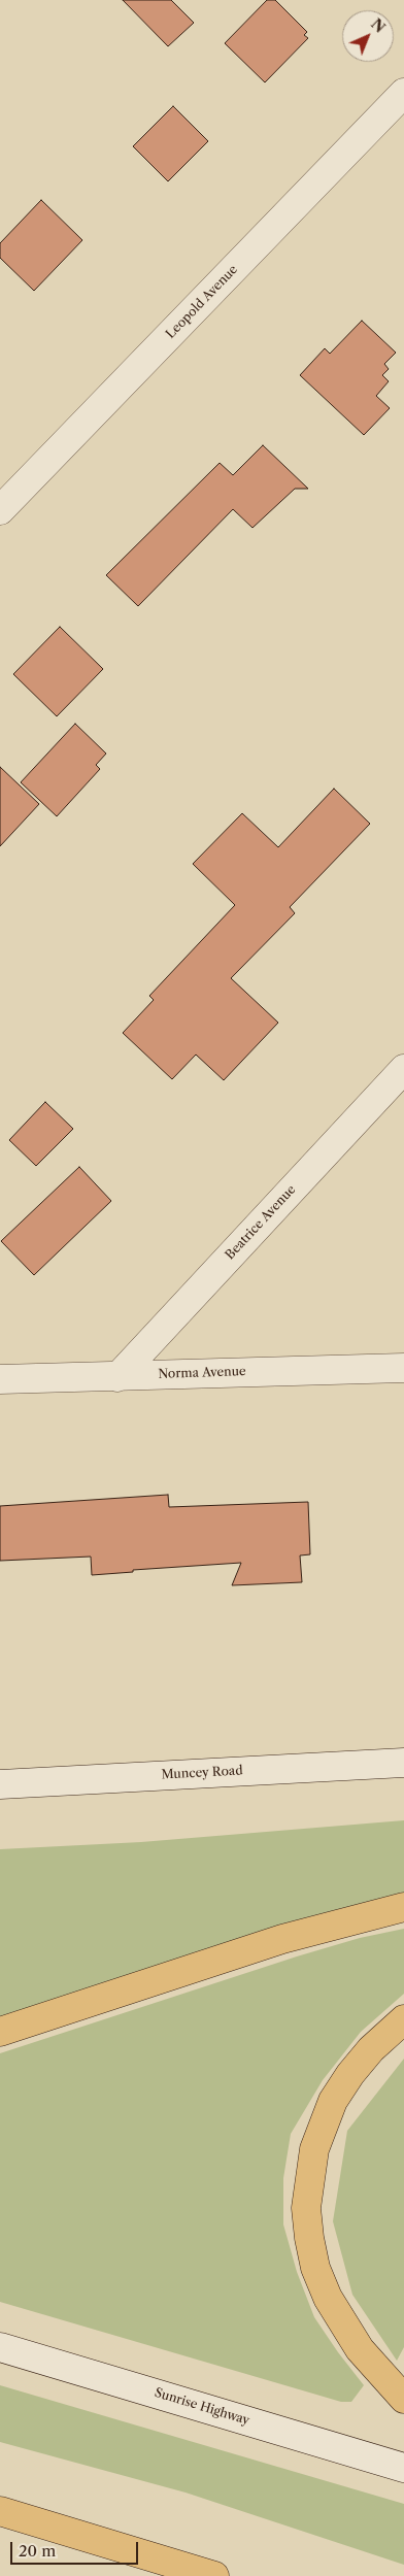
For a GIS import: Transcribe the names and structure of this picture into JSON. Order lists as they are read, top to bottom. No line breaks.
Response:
{"streets":{"street":["Leopold Avenue","Beatrice Avenue","Norma Avenue","Muncey Road","Sunrise Highway"]},"crossings":[["Beatrice Avenue","Norma Avenue"]],"scale_bar":"20 m","north":"top right"}
